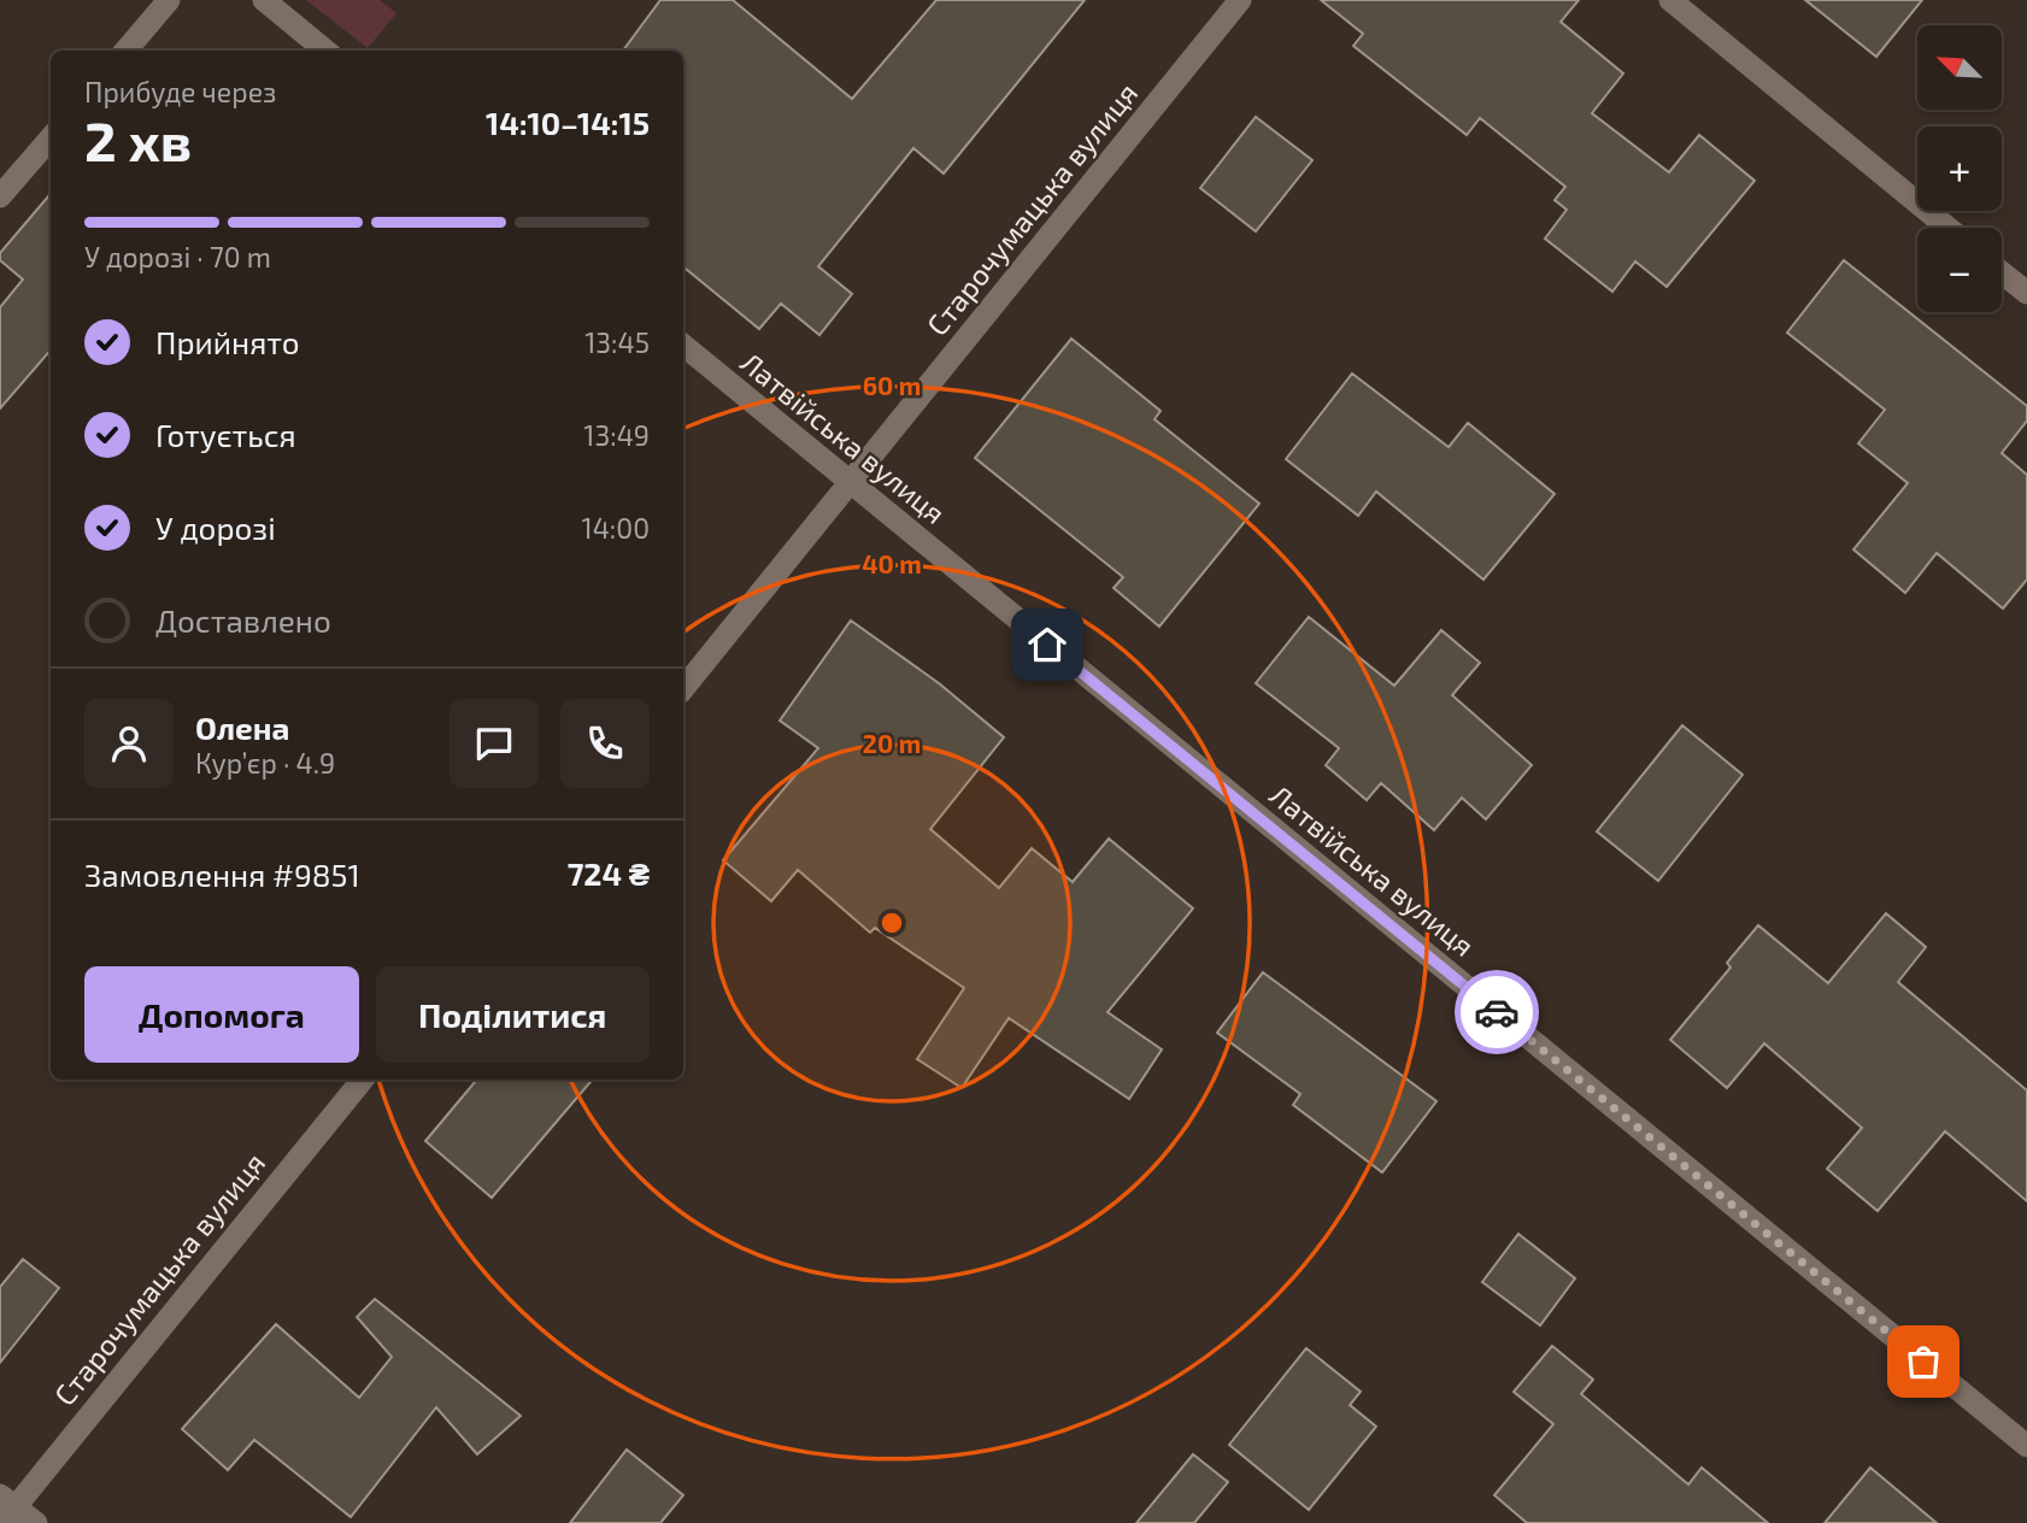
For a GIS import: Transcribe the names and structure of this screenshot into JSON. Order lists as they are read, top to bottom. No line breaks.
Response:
{"streets":{"street":["Старочумацька вулиця","Латвійська вулиця"]},"crossings":[["Старочумацька вулиця","Латвійська вулиця"]],"north":"top left","page":{"map_buttons":["+","−"],"heading":["2 хв","Прибуде через","14:10–14:15"],"panel":["Олена","Кур’єр · 4.9","Замовлення #9851","724 ₴"],"bar":"У дорозі · 70 m","list":[["Прийнято","13:45"],["Готується","13:49"],["У дорозі","14:00"],"Доставлено"],"buttons":["Допомога","Поділитися"]},"rings":["60 m","40 m","20 m"]}
